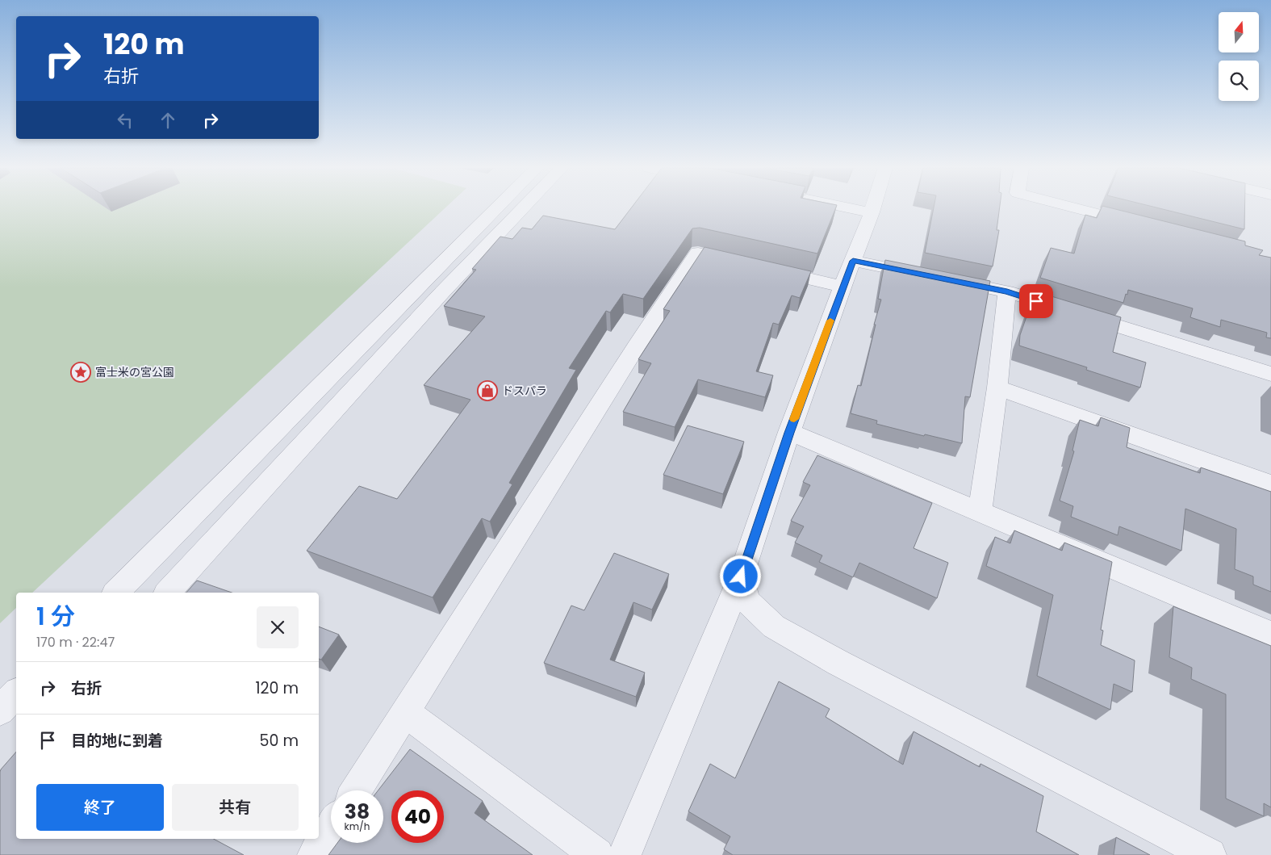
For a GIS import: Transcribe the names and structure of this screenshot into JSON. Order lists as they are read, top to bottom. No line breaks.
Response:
{"places":{"place":["富士米の宮公園"],"shop":["ドスパラ"]},"north":"top","page":{"turn":["120 m","右折"],"heading":["1 分","170 m · 22:47"],"list":[{"name":"右折","value":"120 m"},{"name":"目的地に到着","value":"50 m"}],"buttons":["終了","共有"],"speed":"38 km/h","limit":"40"}}
